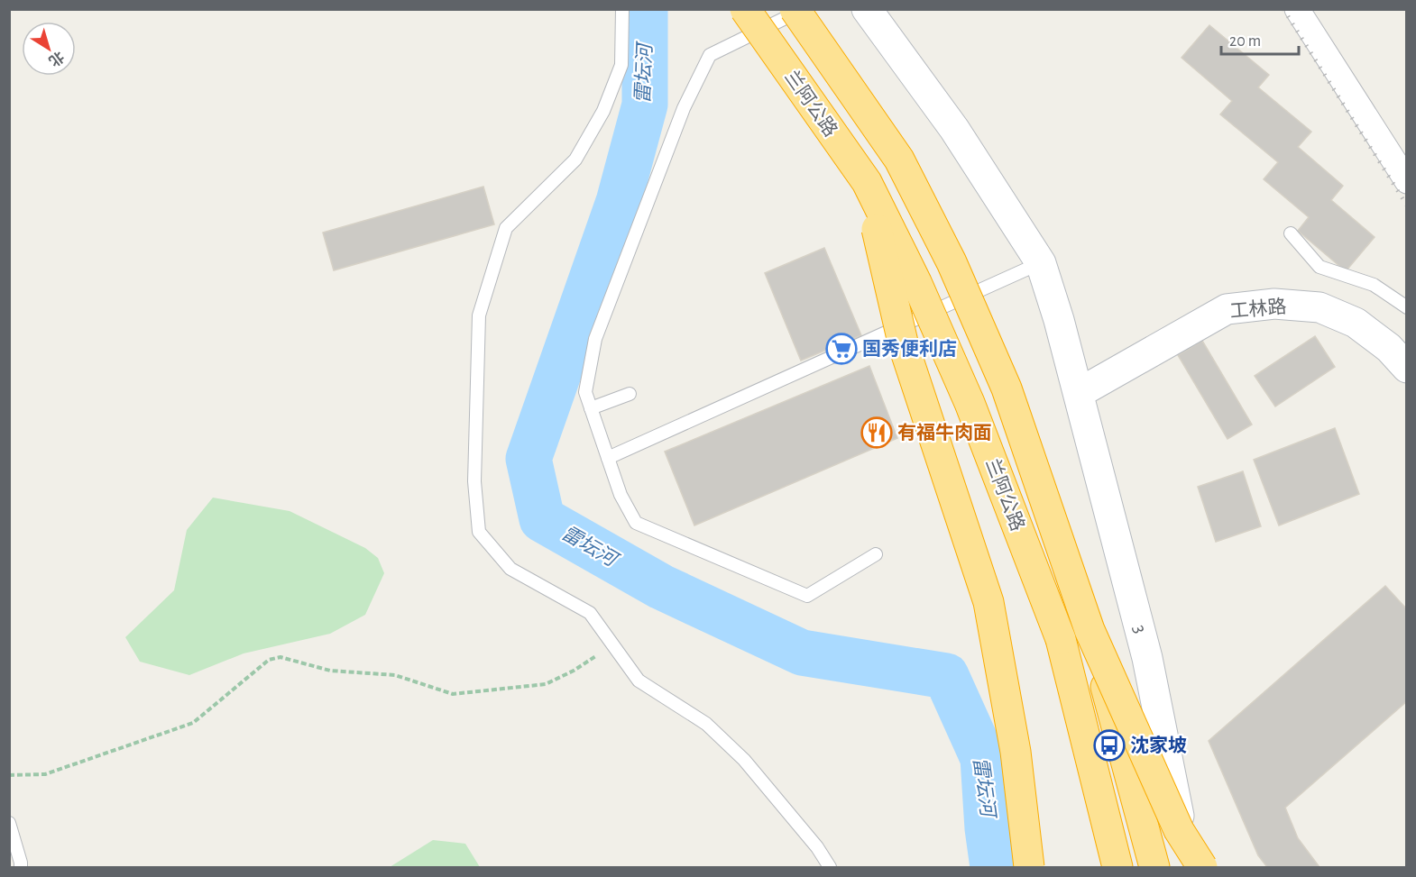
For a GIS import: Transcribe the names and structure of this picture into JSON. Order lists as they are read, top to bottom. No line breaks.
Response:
{"streets":{"highway":["兰阿公路"],"main road":["工林路","3"]},"crossings":[["工林路","3"]],"water":["雷坛河"],"places":{"supermarket":["国秀便利店"],"restaurant":["有福牛肉面"],"bus stop":["沈家坡"]},"scale_bar":"20 m","north":"bottom right"}
